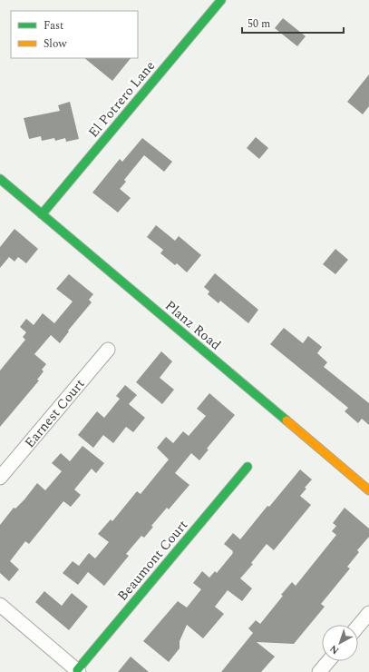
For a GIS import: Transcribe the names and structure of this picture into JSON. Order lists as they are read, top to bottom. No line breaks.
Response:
{"streets":{"street":["El Potrero Lane","Planz Road","Earnest Court","Beaumont Court"]},"crossings":[["El Potrero Lane","Planz Road"]],"legend":["Fast","Slow"],"scale_bar":"50 m","north":"bottom left"}
